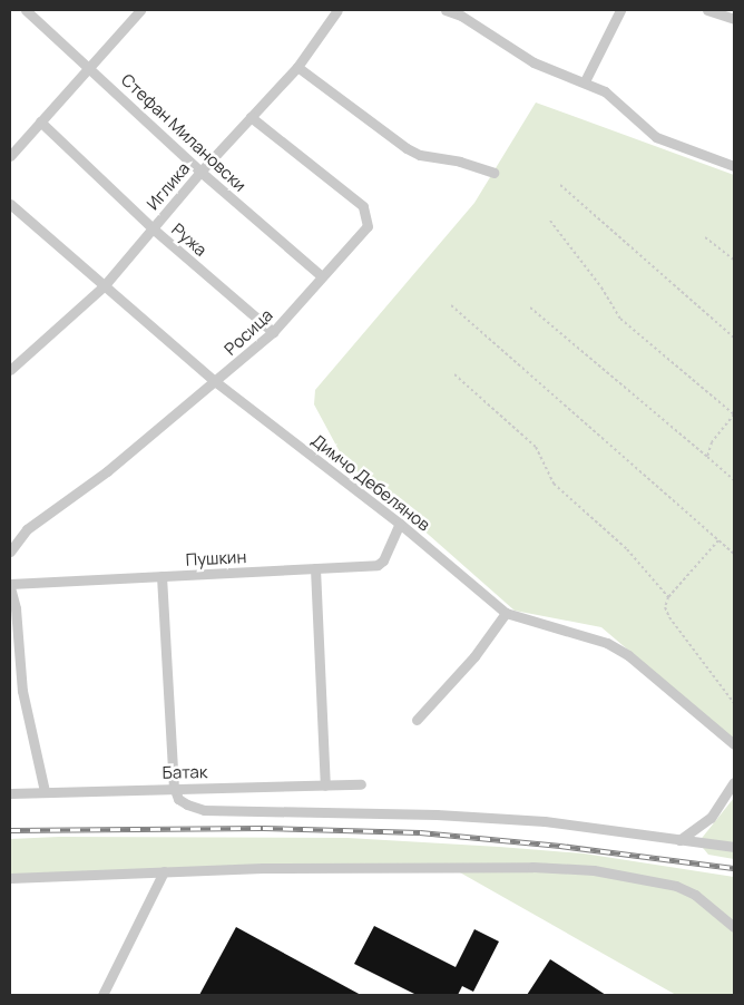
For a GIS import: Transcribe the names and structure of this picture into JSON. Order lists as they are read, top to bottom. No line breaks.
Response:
{"streets":{"street":["Стефан Милановски","Иглика","Ружа","Росица","Димчо Дебелянов","Пушкин","Батак"]},"crossings":[["Стефан Милановски","Иглика"],["Стефан Милановски","Росица"],["Иглика","Ружа"],["Иглика","Росица"],["Иглика","Димчо Дебелянов"],["Ружа","Росица"],["Росица","Димчо Дебелянов"],["Димчо Дебелянов","Пушкин"]]}
